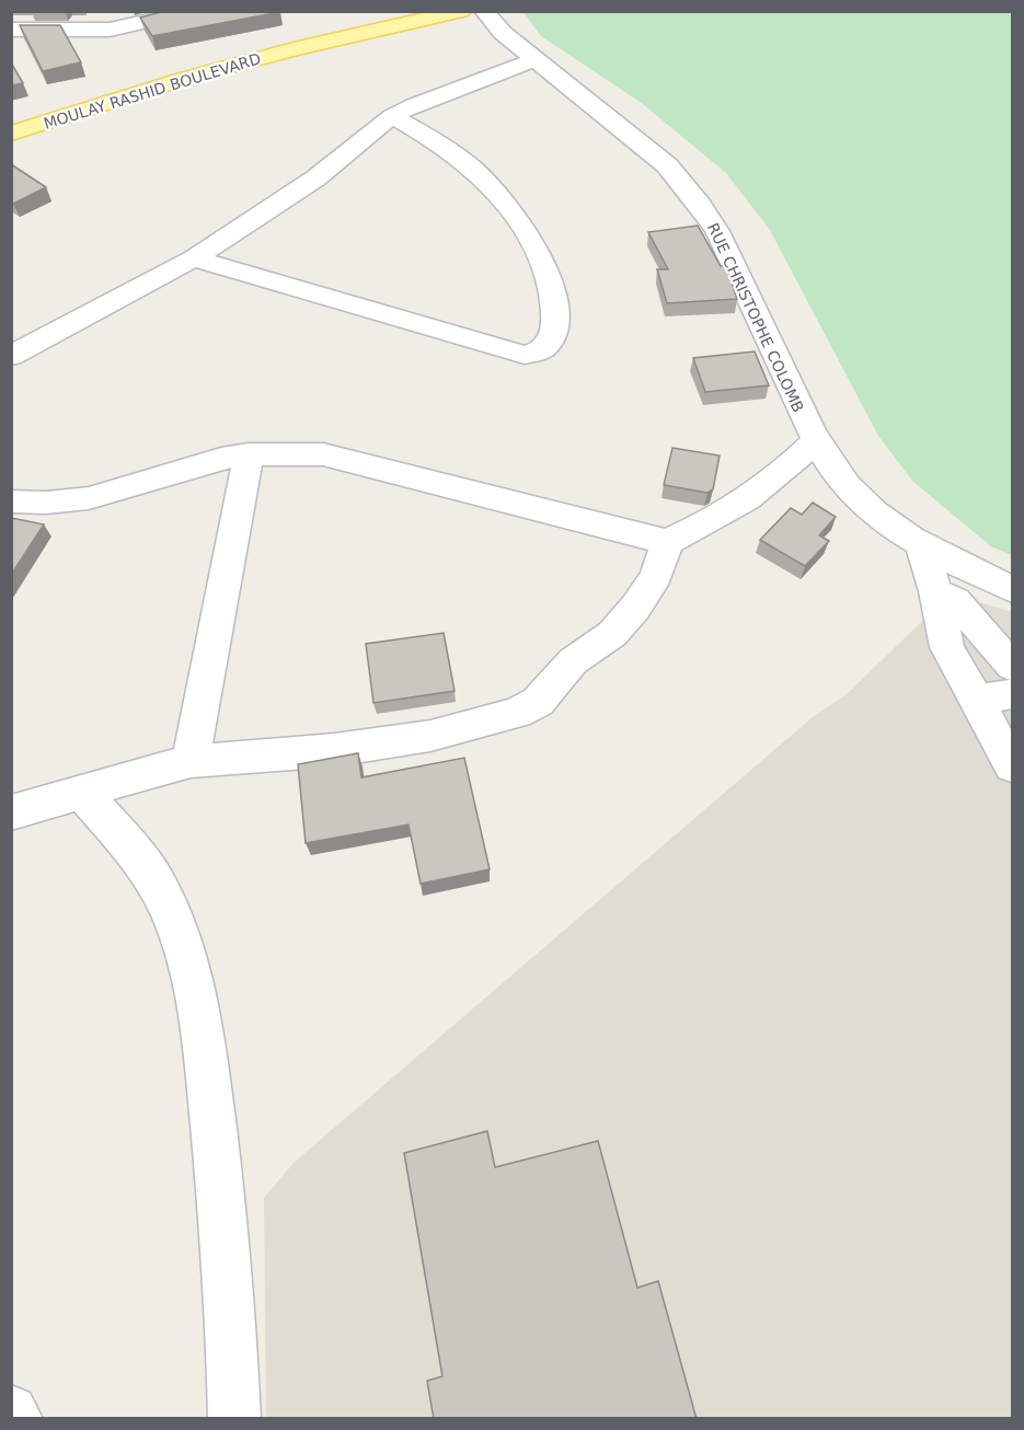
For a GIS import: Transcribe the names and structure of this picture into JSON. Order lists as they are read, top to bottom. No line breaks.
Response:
{"streets":{"main road":["MOULAY RASHID BOULEVARD"],"street":["RUE CHRISTOPHE COLOMB"]}}
